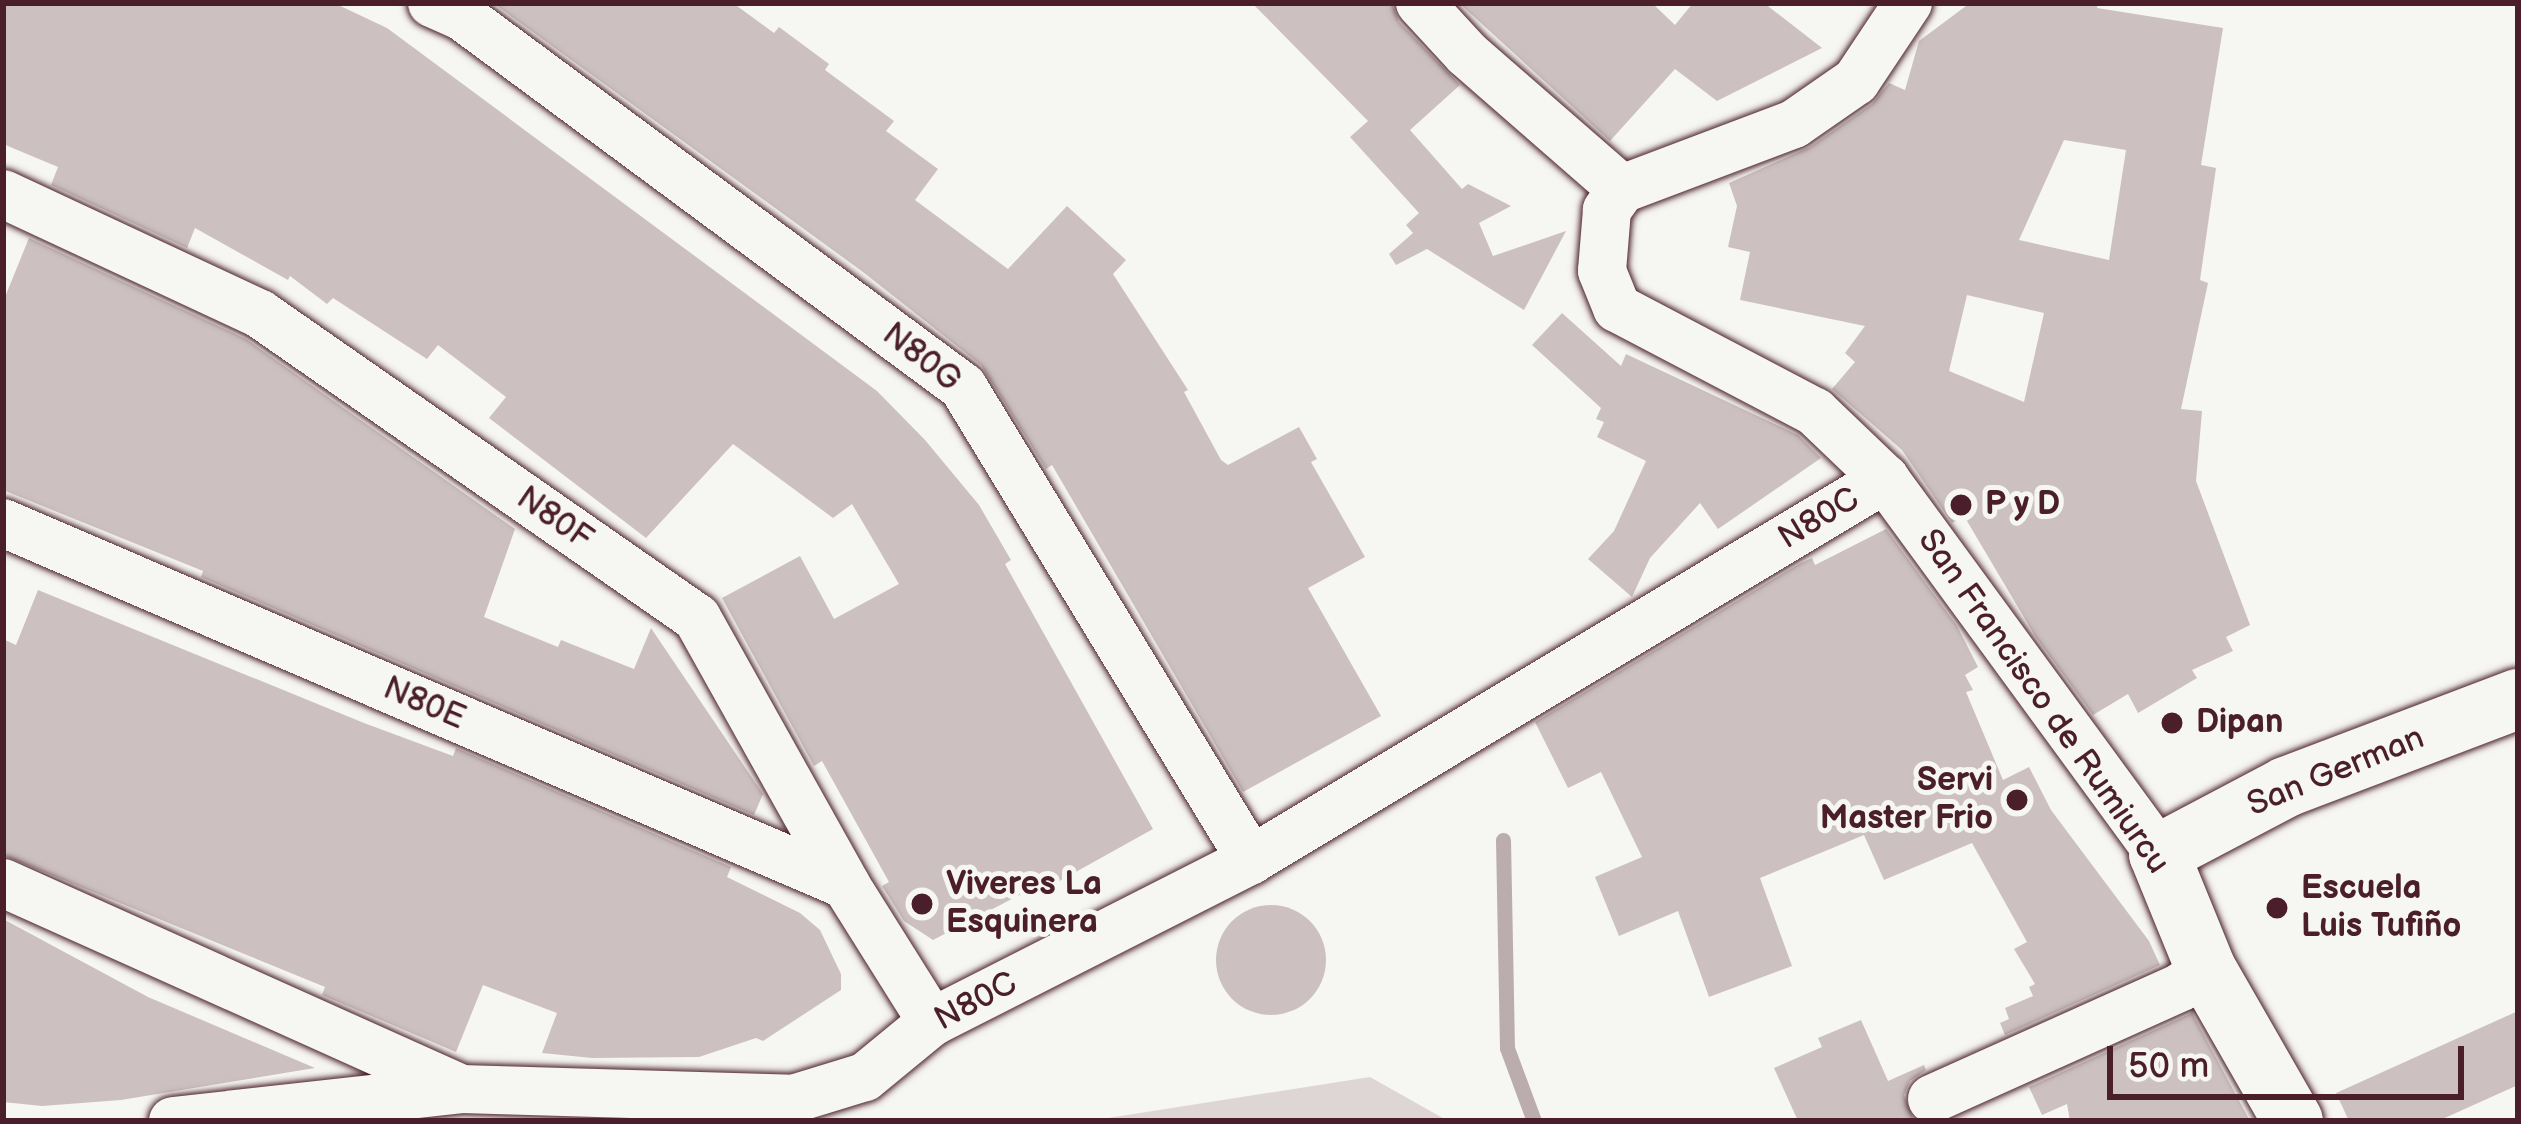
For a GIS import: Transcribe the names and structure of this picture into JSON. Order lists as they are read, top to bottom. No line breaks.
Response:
{"streets":{"main road":["San Francisco de Rumiurcu","San German"],"street":["N80G","N80F","N80C","N80E"]},"crossings":[["N80G","N80C"],["N80F","N80C"],["N80F","N80E"],["N80C","San Francisco de Rumiurcu"],["San Francisco de Rumiurcu","San German"]],"places":["P y D","Dipan","Servi Master Frio","Viveres La Esquinera","Escuela Luis Tufiño"],"scale_bar":"50 m"}
